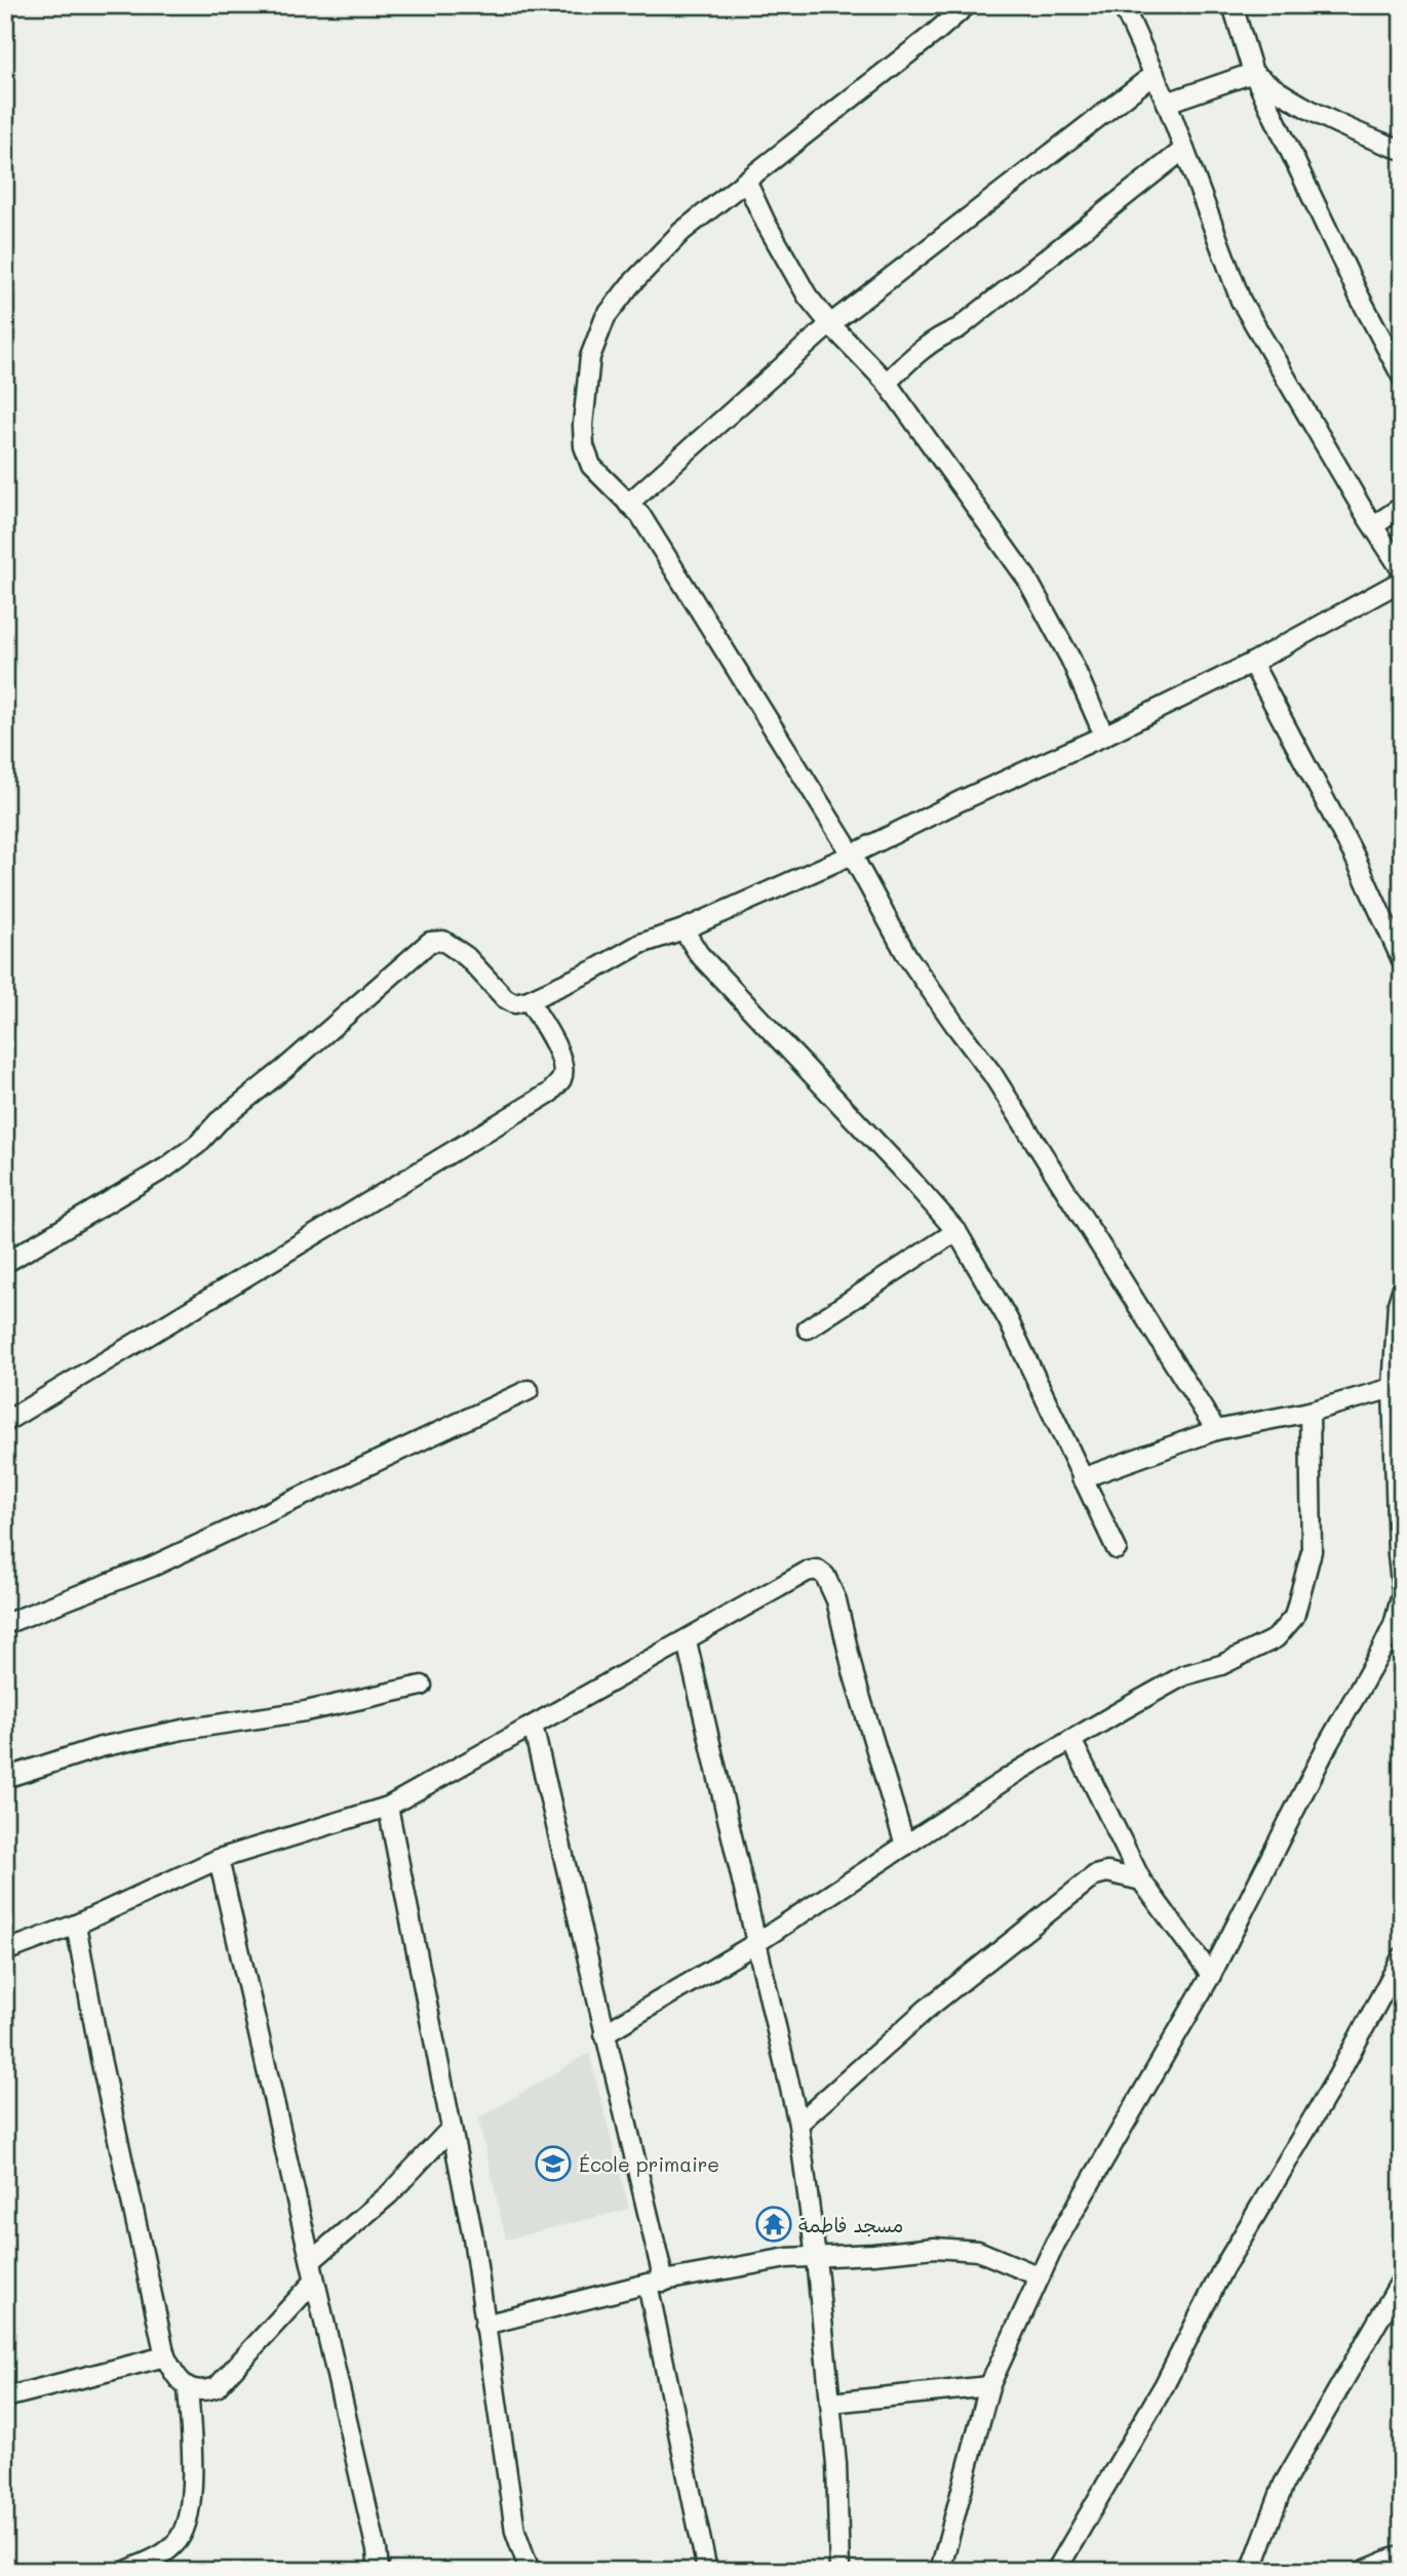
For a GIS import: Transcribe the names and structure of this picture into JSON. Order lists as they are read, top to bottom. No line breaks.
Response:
{"places":{"school or university":["École primaire"],"temple":["مسجد فاطمة"]}}
